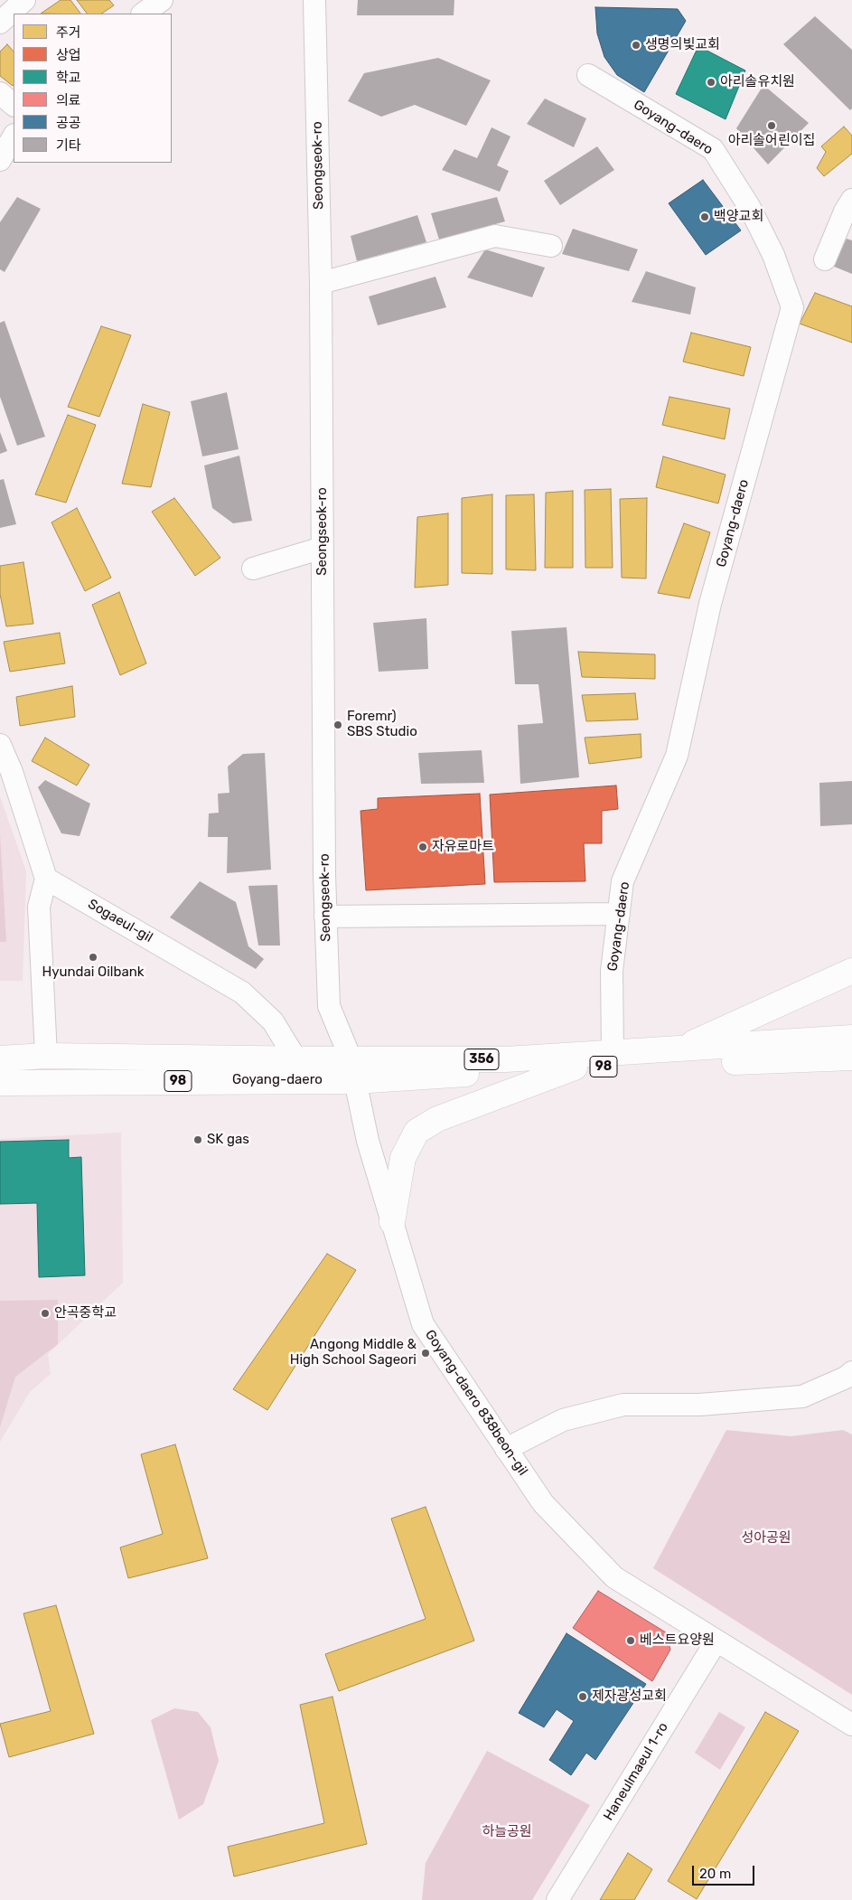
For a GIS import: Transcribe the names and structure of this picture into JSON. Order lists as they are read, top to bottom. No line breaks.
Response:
{"streets":{"main road":["Goyang-daero","356","98"],"street":["Seongseok-ro","Sogaeul-gil","Goyang-daero 838beon-gil","Haneulmaeul 1-ro"]},"crossings":[["Goyang-daero","Seongseok-ro"],["Goyang-daero","Sogaeul-gil"],["Goyang-daero","Goyang-daero 838beon-gil"],["Seongseok-ro","Goyang-daero 838beon-gil"],["Goyang-daero 838beon-gil","Haneulmaeul 1-ro"]],"parks":["성아공원","하늘공원"],"places":["생명의빛교회","아리솔유치원","아리솔어린이집","백양교회","Foremr) SBS Studio","자유로마트","Hyundai Oilbank","SK gas","안곡중학교","Angong Middle & High School Sageori","베스트요양원","제자광성교회"],"legend":["주거","상업","학교","의료","공공","기타"],"scale_bar":"20 m"}
